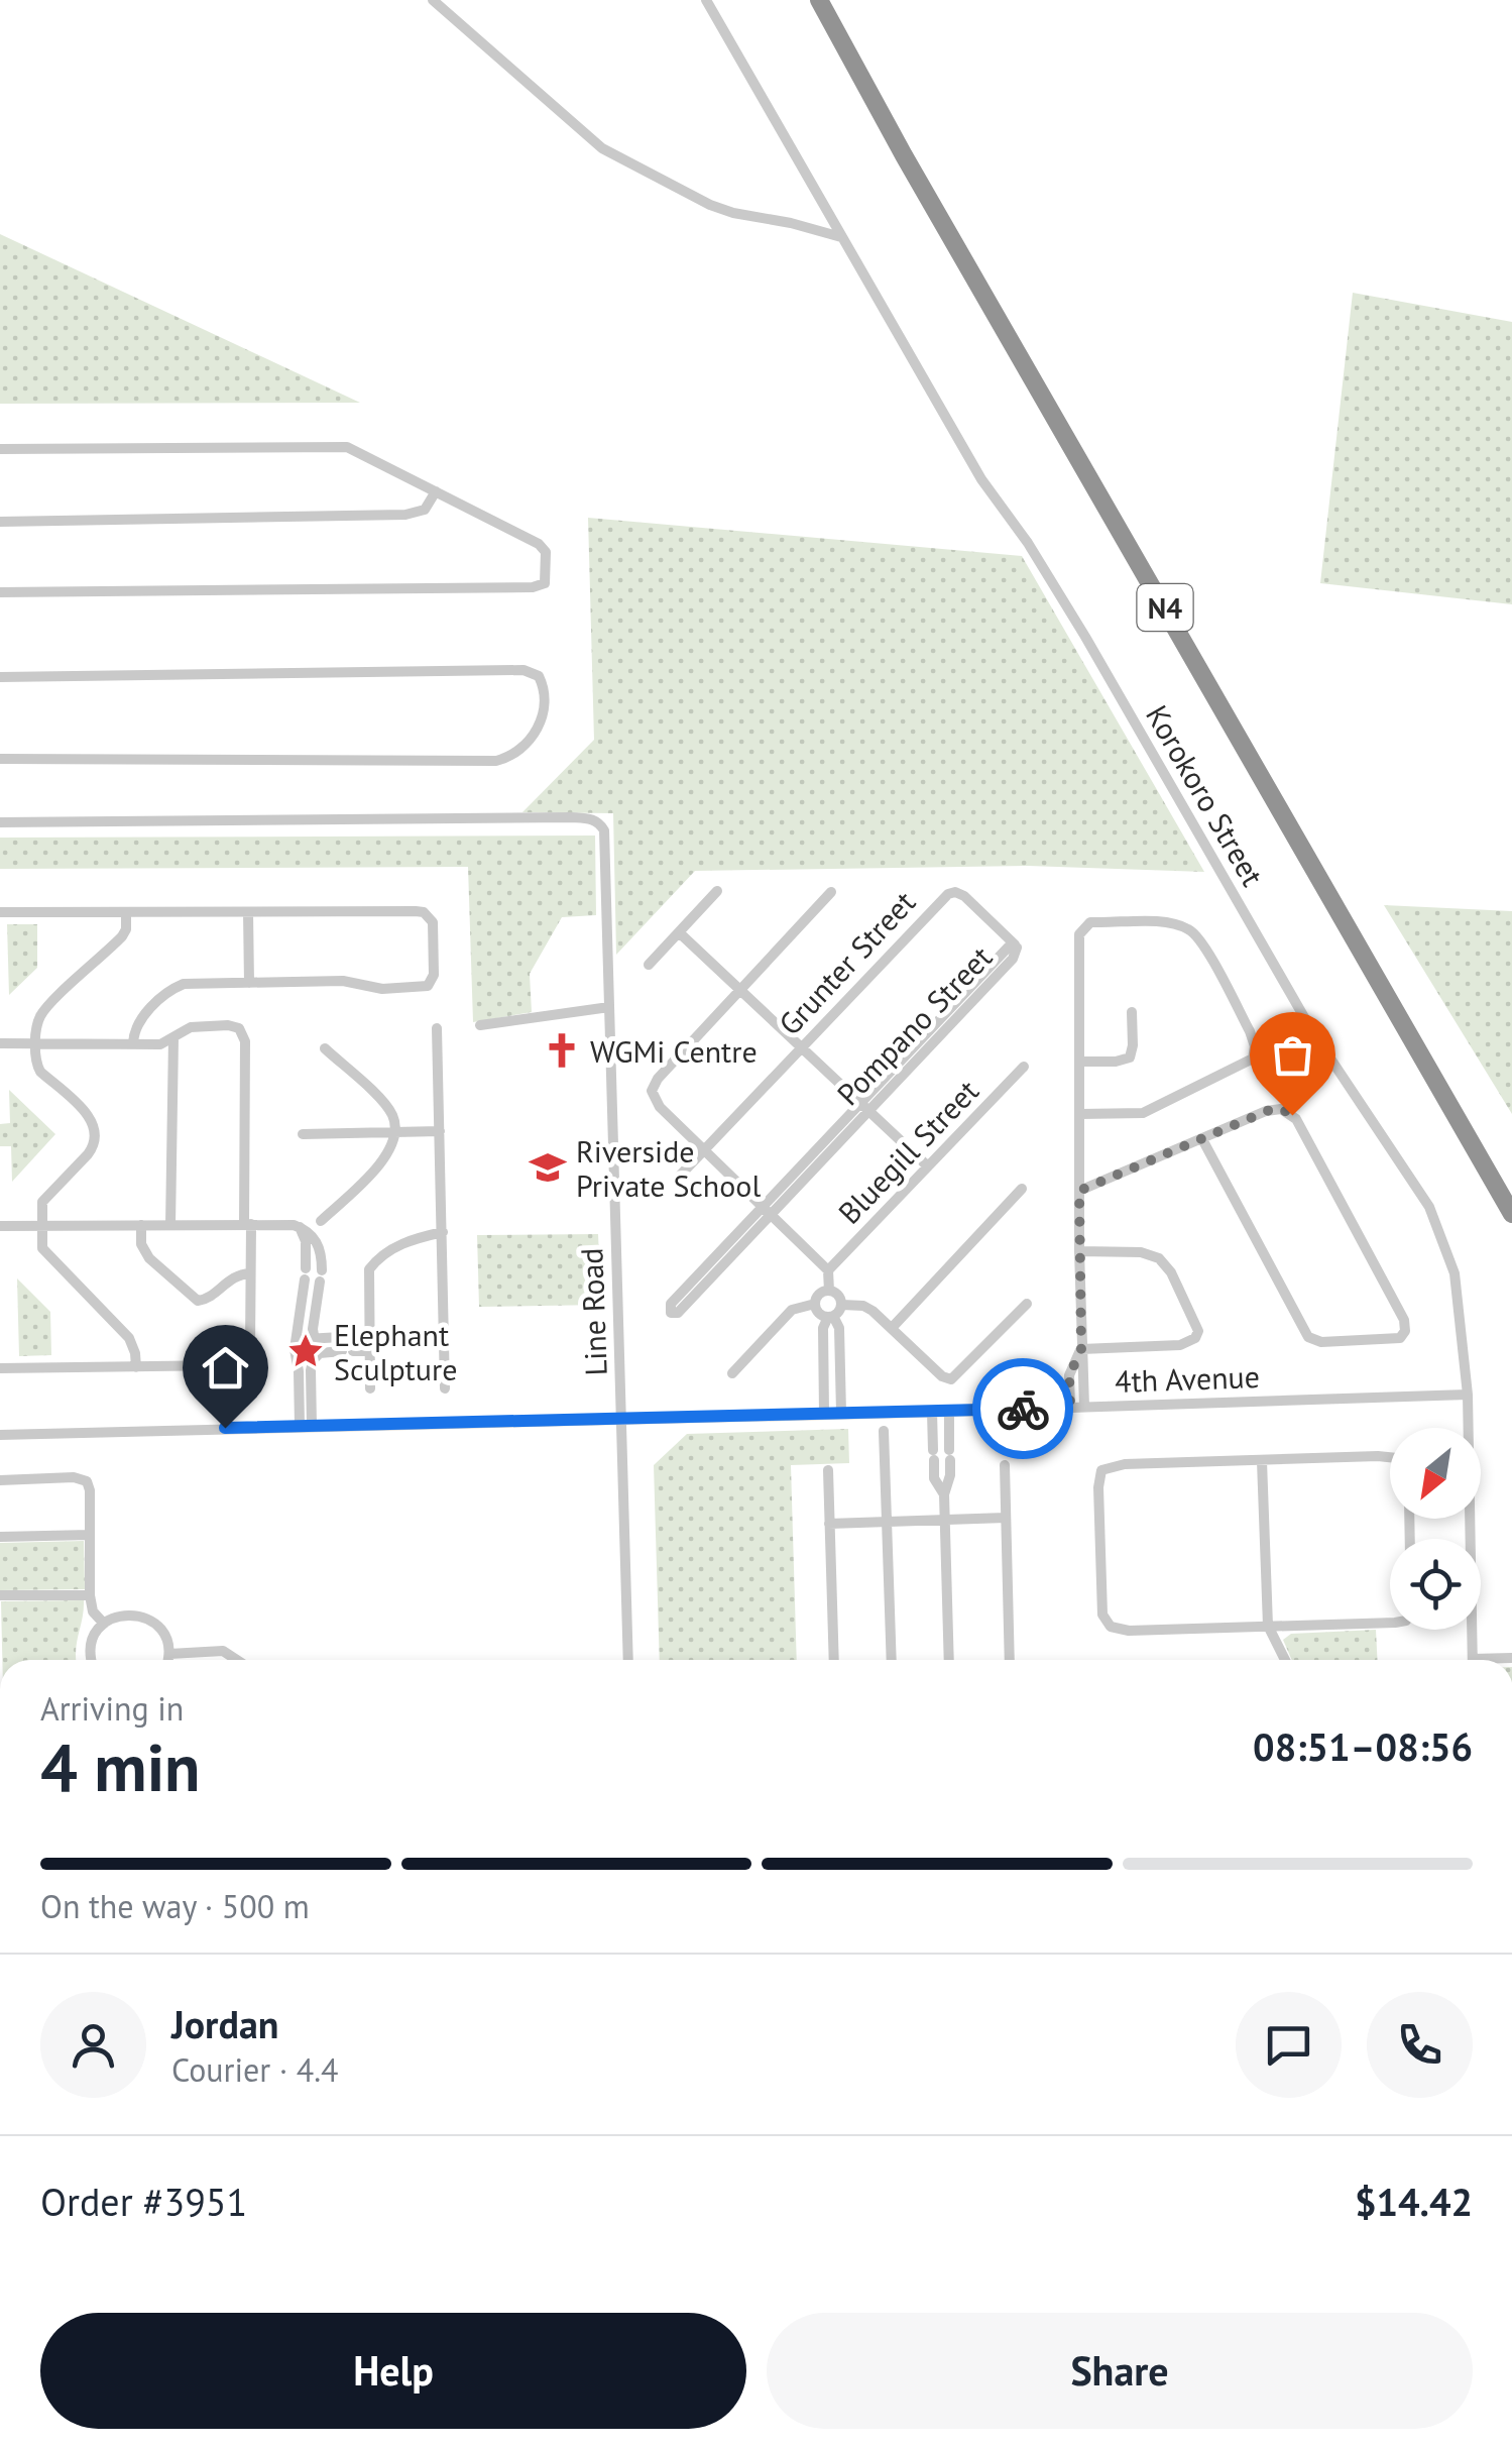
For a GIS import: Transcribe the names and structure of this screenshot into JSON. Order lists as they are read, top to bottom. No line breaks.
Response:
{"streets":{"highway":["N4"],"street":["Korokoro Street","Grunter Street","Pompano Street","Bluegill Street","Line Road","4th Avenue"]},"crossings":[["Korokoro Street","4th Avenue"],["Grunter Street","Pompano Street"],["Line Road","4th Avenue"]],"places":{"church":["WGMi Centre"],"school or university":["Riverside Private School"],"place":["Elephant Sculpture"]},"north":"bottom left","page":{"heading":["4 min","Arriving in","08:51–08:56"],"panel":["Jordan","Courier · 4.4","Order #3951","$14.42"],"bar":"On the way · 500 m","buttons":["Help","Share"]}}
